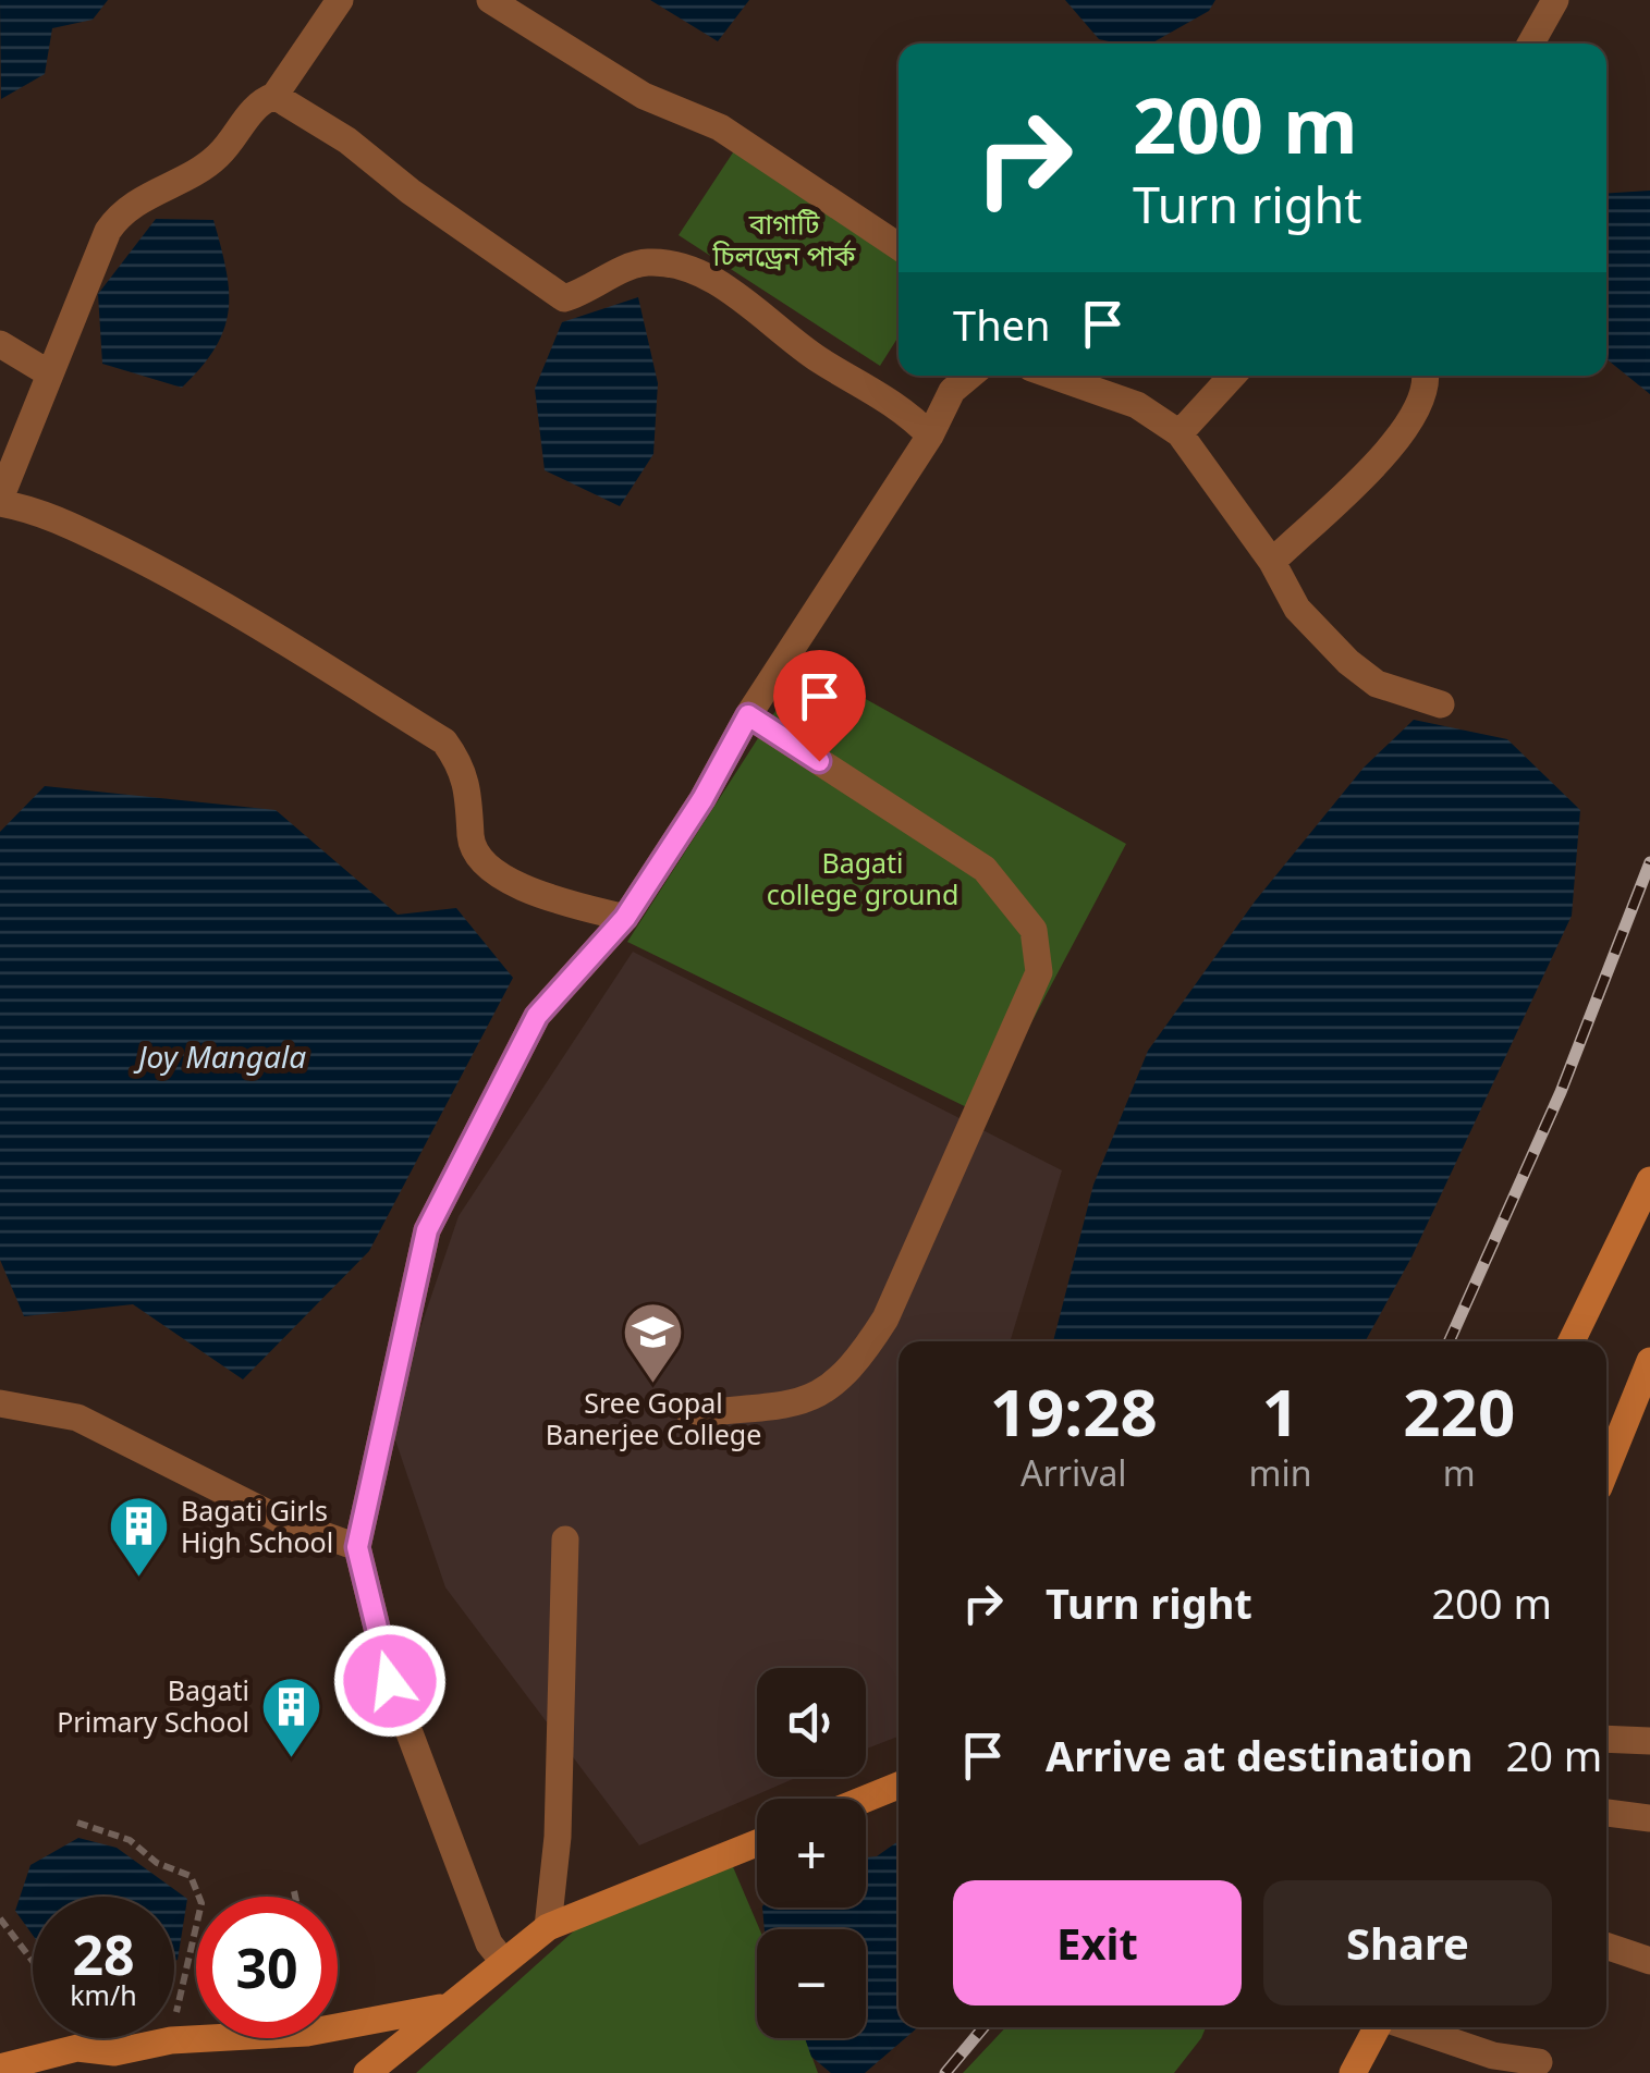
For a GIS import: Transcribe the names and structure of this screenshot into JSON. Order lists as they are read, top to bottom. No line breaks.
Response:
{"water":["Joy Mangala"],"parks":["বাগাটি চিলড্রেন পার্ক","Bagati college ground"],"places":{"school or university":["Sree Gopal Banerjee College"],"building":["Bagati Girls High School","Bagati Primary School"]},"page":{"turn":["200 m","Turn right"],"then":"Then","eta":["19:28","Arrival","1","min","220","m"],"list":[{"name":"Turn right","value":"200 m"},{"name":"Arrive at destination","value":"20 m"}],"map_buttons":["+","−"],"buttons":["Exit","Share"],"speed":"28 km/h","limit":"30"}}
